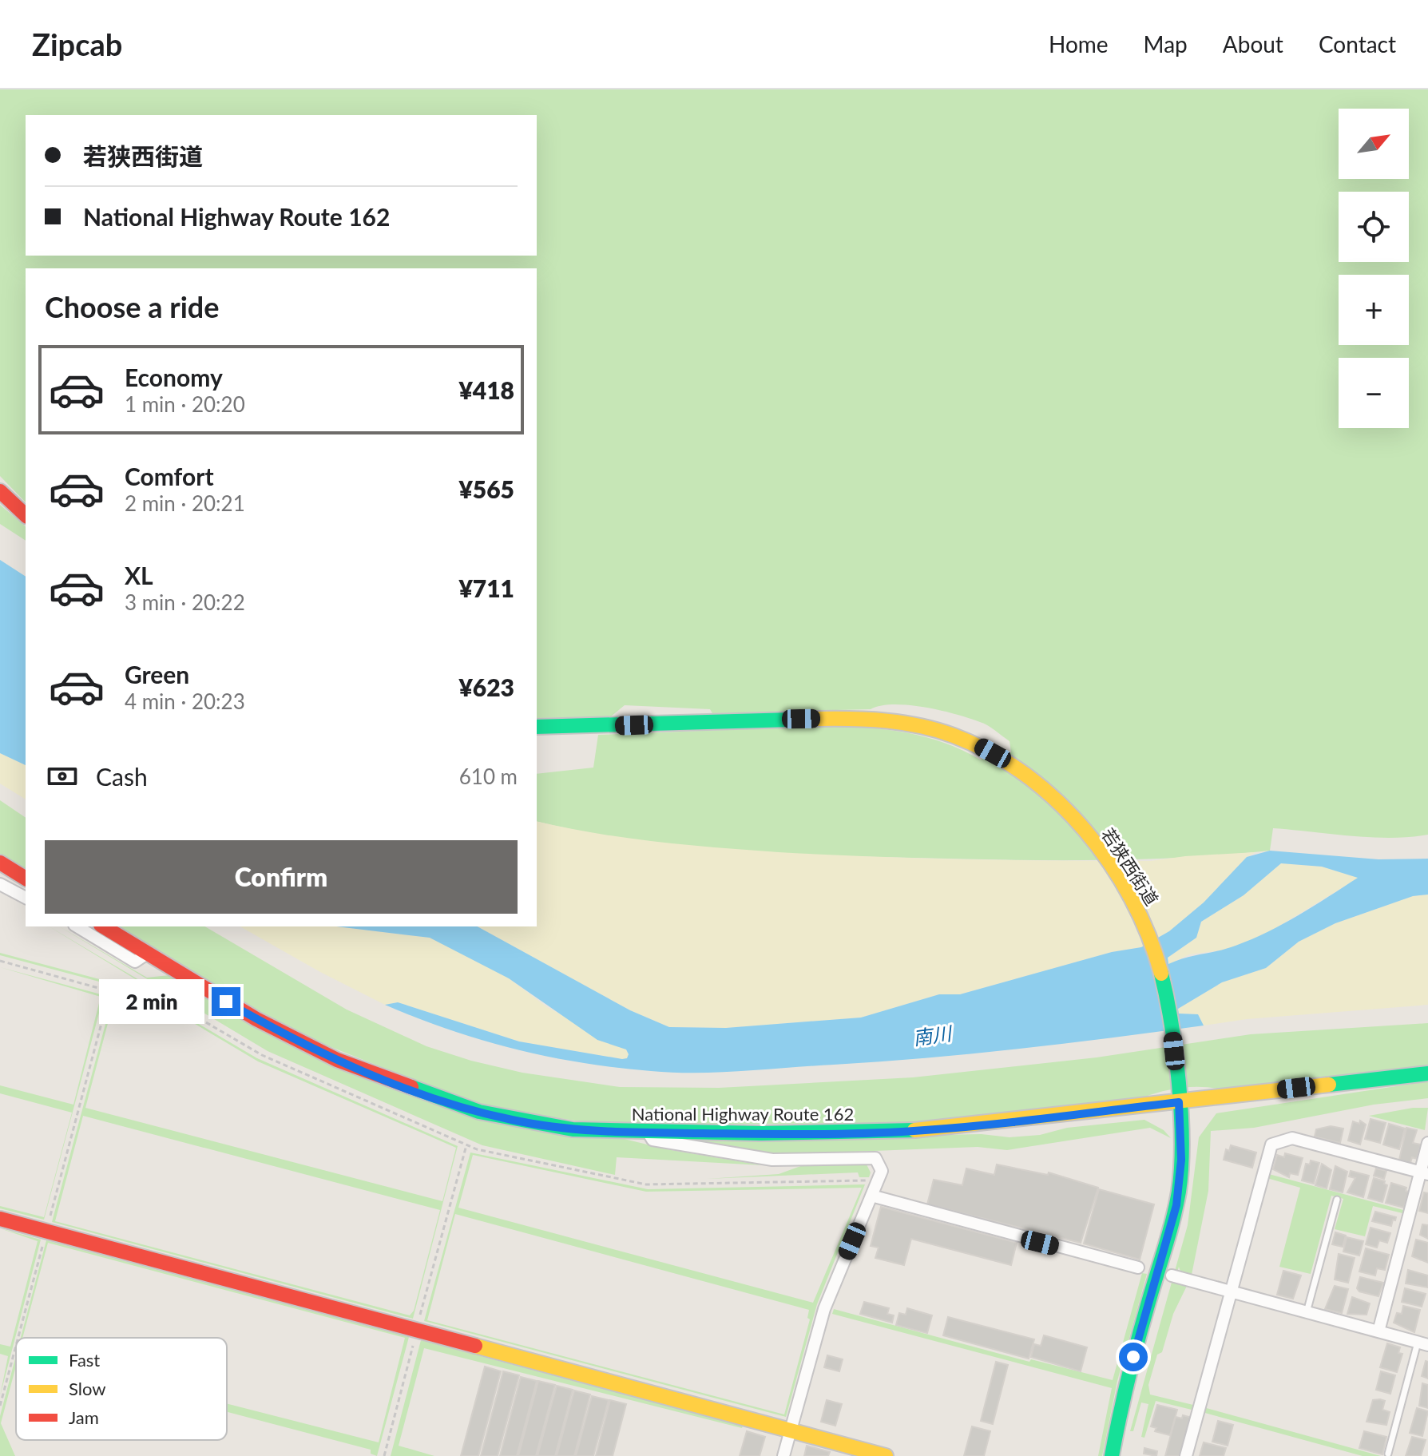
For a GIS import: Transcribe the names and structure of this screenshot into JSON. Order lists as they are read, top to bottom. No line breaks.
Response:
{"streets":{"main road":["若狭西街道","National Highway Route 162"]},"crossings":[["若狭西街道","National Highway Route 162"]],"water":["南川"],"legend":["Fast","Slow","Jam"],"north":"top right","page":{"header":"Zipcab","nav":["Home","Map","About","Contact"],"map_buttons":["+","−"],"banner":["若狭西街道","National Highway Route 162"],"heading":"Choose a ride","list":[{"name":"Economy","note":"1 min · 20:20","value":"¥418"},{"name":"Comfort","note":"2 min · 20:21","value":"¥565"},{"name":"XL","note":"3 min · 20:22","value":"¥711"},{"name":"Green","note":"4 min · 20:23","value":"¥623"}],"pay":["Cash","610 m"],"buttons":"Confirm","bubble":"2 min"}}
